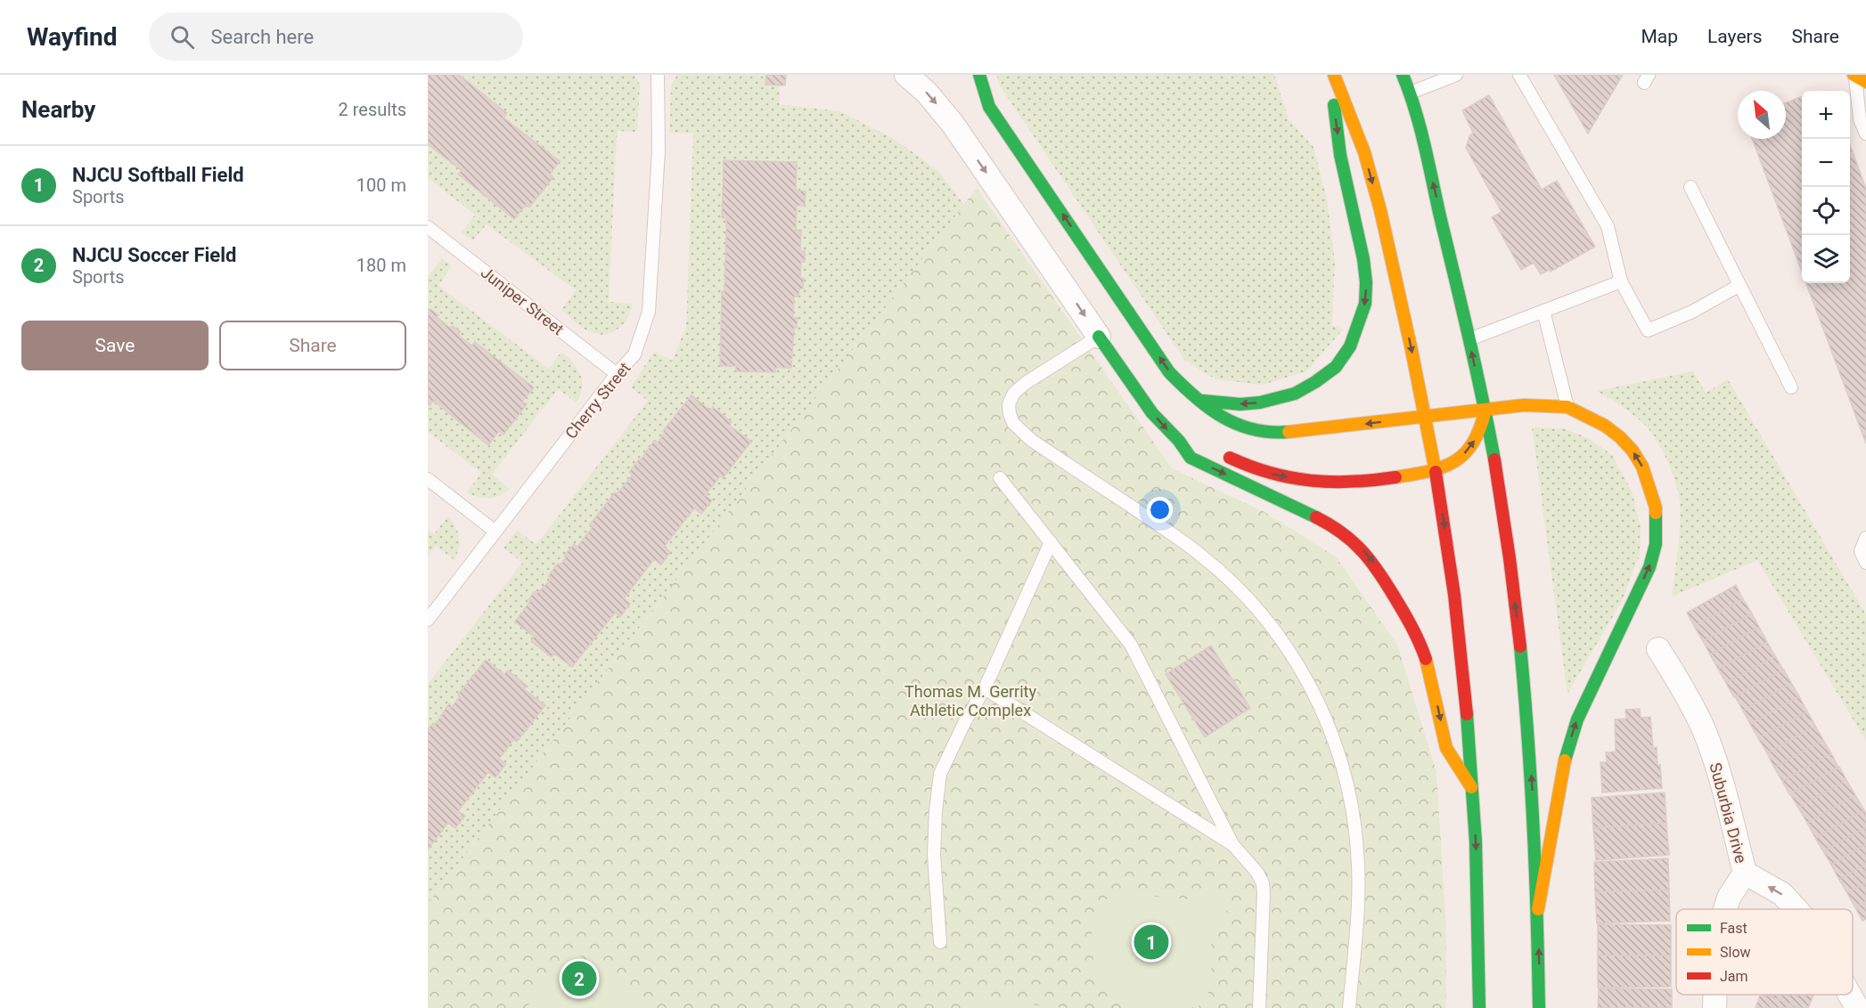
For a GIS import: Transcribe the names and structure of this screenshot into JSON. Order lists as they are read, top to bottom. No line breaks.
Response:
{"streets":{"street":["Suburbia Drive"],"lane":["Juniper Street","Cherry Street"]},"crossings":[["Juniper Street","Cherry Street"]],"parks":["Thomas M. Gerrity Athletic Complex"],"legend":["Fast","Slow","Jam"],"north":"top left","page":{"header":"Wayfind","search":"Search here","nav":["Map","Layers","Share"],"heading":["Nearby","2 results"],"map_buttons":["+","−"],"list":[{"mark":"1","name":"NJCU Softball Field","note":"Sports","value":"100 m"},{"mark":"2","name":"NJCU Soccer Field","note":"Sports","value":"180 m"}],"buttons":["Save","Share"],"pins":["1","2"]}}
